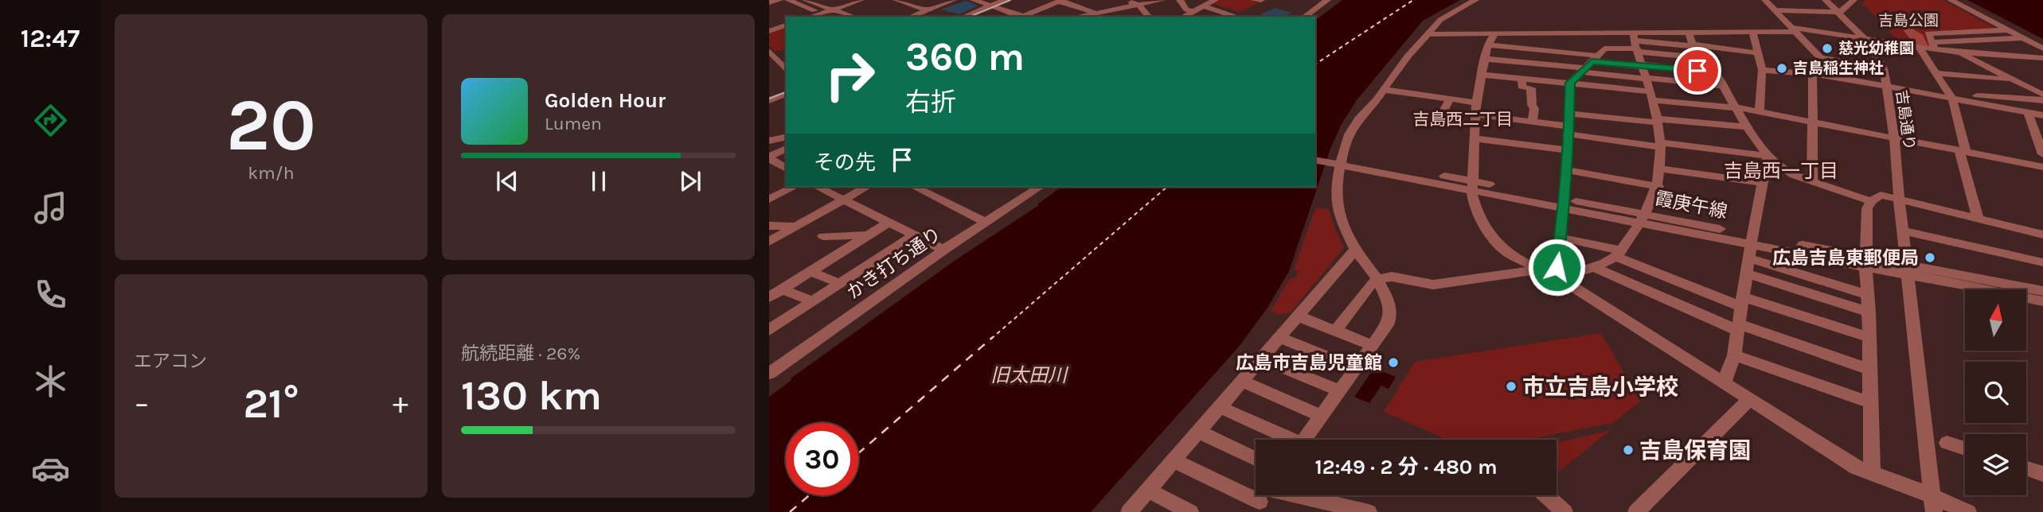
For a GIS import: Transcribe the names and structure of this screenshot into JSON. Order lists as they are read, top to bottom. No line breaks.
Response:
{"streets":{"street":["吉島通り","かき打ち通り"]},"districts":["吉島西二丁目","吉島西一丁目"],"water":["旧太田川"],"parks":["吉島公園"],"places":["慈光幼稚園","吉島稲生神社","広島吉島東郵便局","広島市吉島児童館","市立吉島小学校","吉島保育園"],"north":"top","page":{"tabs":"12:47","tile":[["20","km/h"],"エアコン",["航続距離 · 26%","130 km"]],"turn":["360 m","右折"],"song":["Golden Hour","Lumen"],"then":"その先","heat":["−","21°","+"],"limit":"30","trip":"12:49 · 2 分 · 480 m"}}
